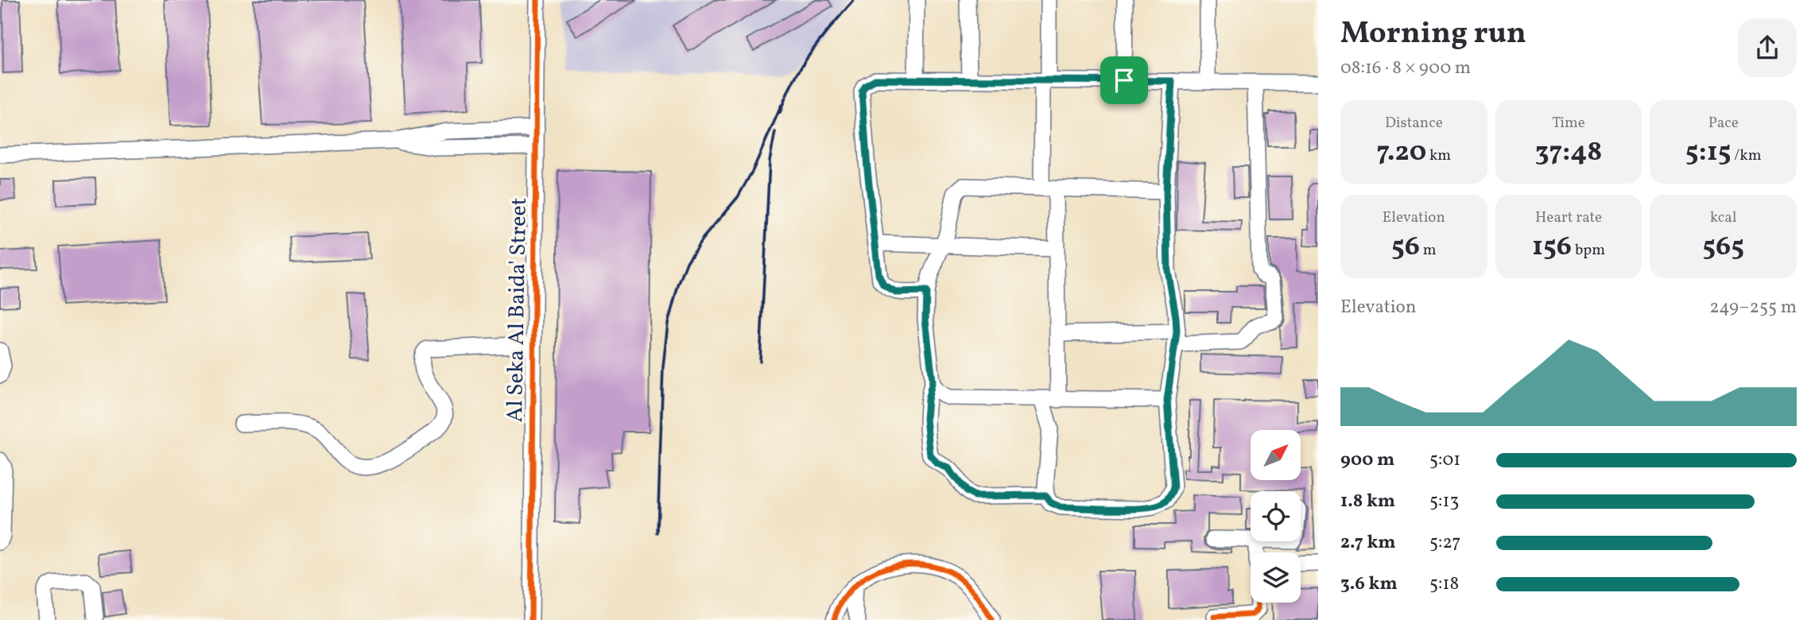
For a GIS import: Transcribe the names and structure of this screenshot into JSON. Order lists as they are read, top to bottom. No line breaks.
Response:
{"streets":{"street":["Al Seka Al Baida' Street"]},"north":"top right","page":{"heading":["Morning run","08:16 · 8 × 900 m"],"stats":[["Distance","7.20 km"],["Time","37:48"],["Pace","5:15 /km"],["Elevation","56 m"],["Heart rate","156 bpm"],["kcal","565"]],"chart":["Elevation","249–255 m"],"list":[{"name":"900 m","note":"5:01"},{"name":"1.8 km","note":"5:13"},{"name":"2.7 km","note":"5:27"},{"name":"3.6 km","note":"5:18"}]}}
